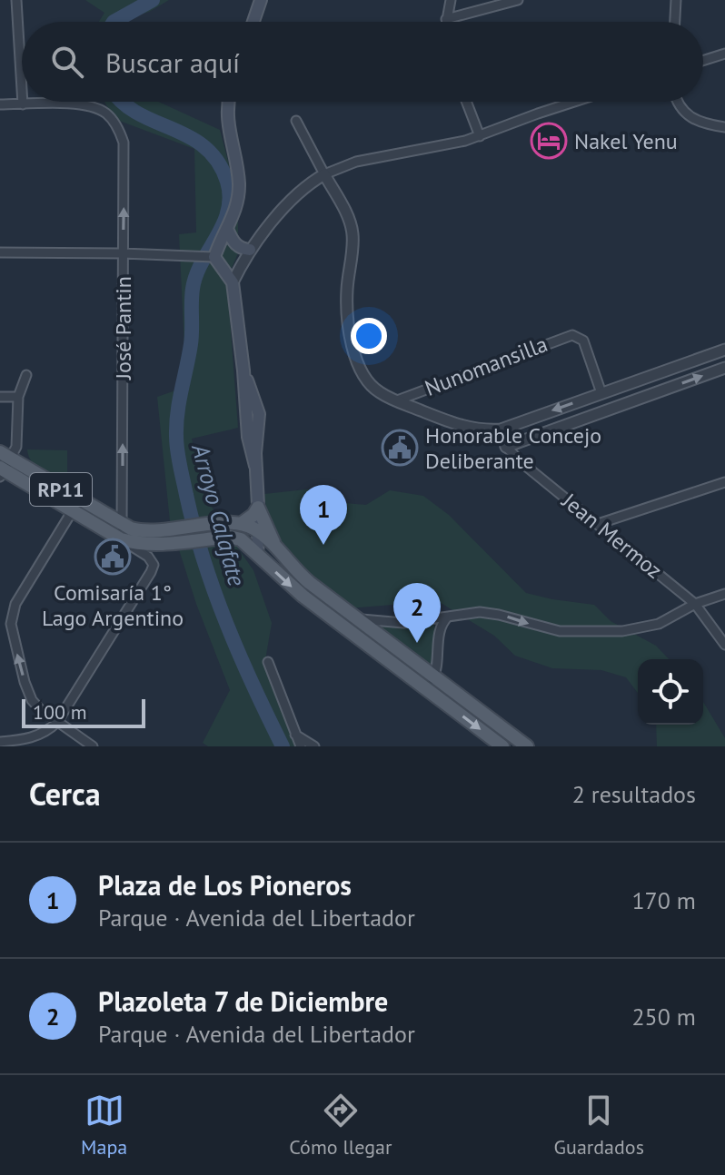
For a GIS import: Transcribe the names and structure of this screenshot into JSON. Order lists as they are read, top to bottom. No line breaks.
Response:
{"streets":{"main road":["RP11"],"street":["José Pantin","Nunomansilla","Jean Mermoz"]},"crossings":[["José Pantin","RP11"]],"one_way":["José Pantin"],"water":["Arroyo Calafate"],"places":{"hotel":["Nakel Yenu"],"public building":["Honorable Concejo Deliberante","Comisaría 1° Lago Argentino"]},"scale_bar":"100 m","page":{"search":"Buscar aquí","pins":["1","2"],"scale":"100 m","heading":["Cerca","2 resultados"],"list":[{"mark":"1","name":"Plaza de Los Pioneros","note":"Parque · Avenida del Libertador","value":"170 m"},{"mark":"2","name":"Plazoleta 7 de Diciembre","note":"Parque · Avenida del Libertador","value":"250 m"}],"nav":["Mapa","Cómo llegar","Guardados"]}}
